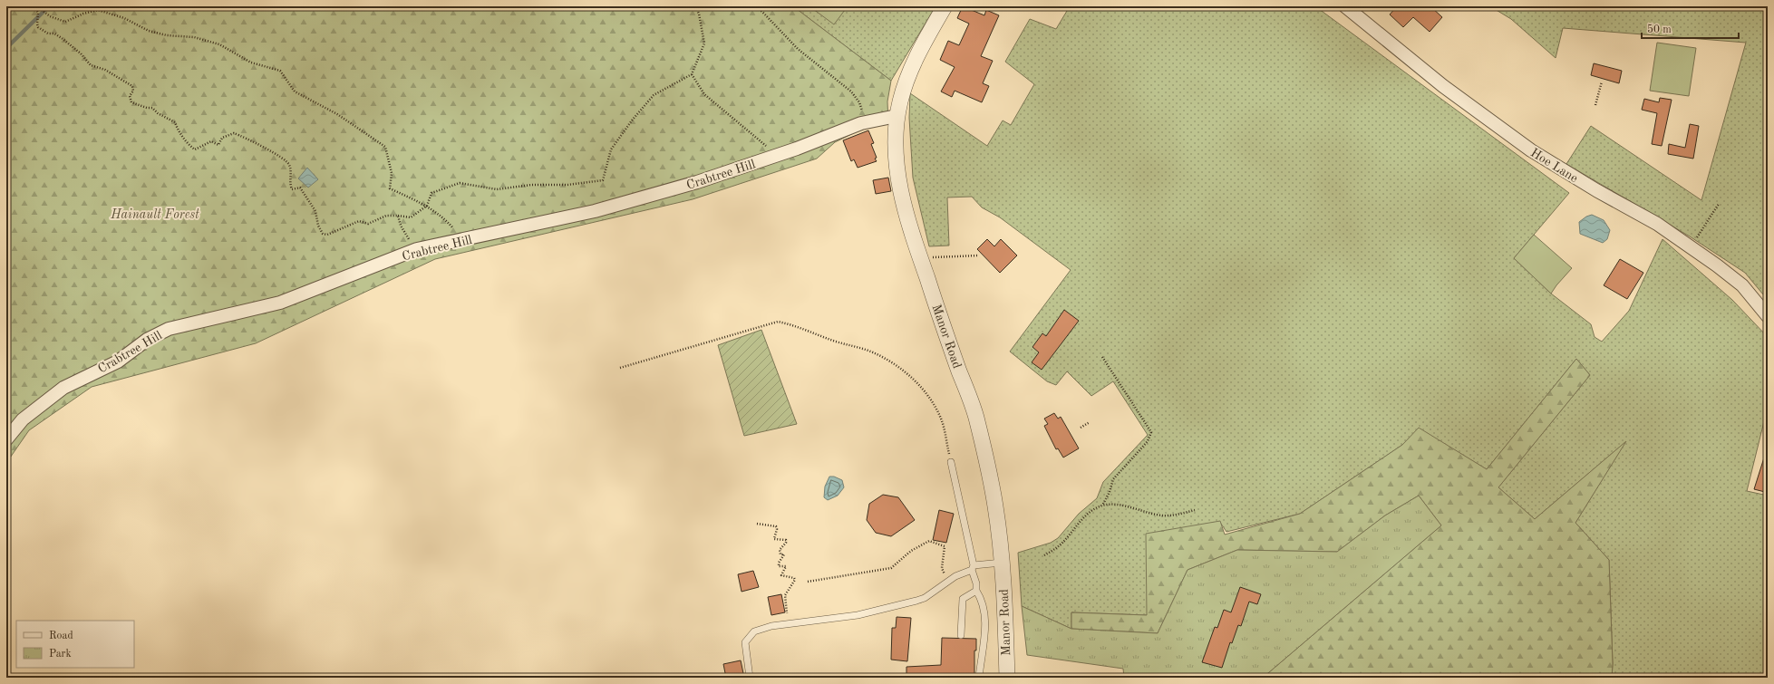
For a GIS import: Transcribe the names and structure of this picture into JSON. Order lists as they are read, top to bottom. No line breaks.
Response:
{"streets":{"street":["Hoe Lane","Crabtree Hill","Manor Road"]},"crossings":[["Crabtree Hill","Manor Road"]],"parks":["Hainault Forest"],"legend":["Road","Park"],"scale_bar":"50 m"}
